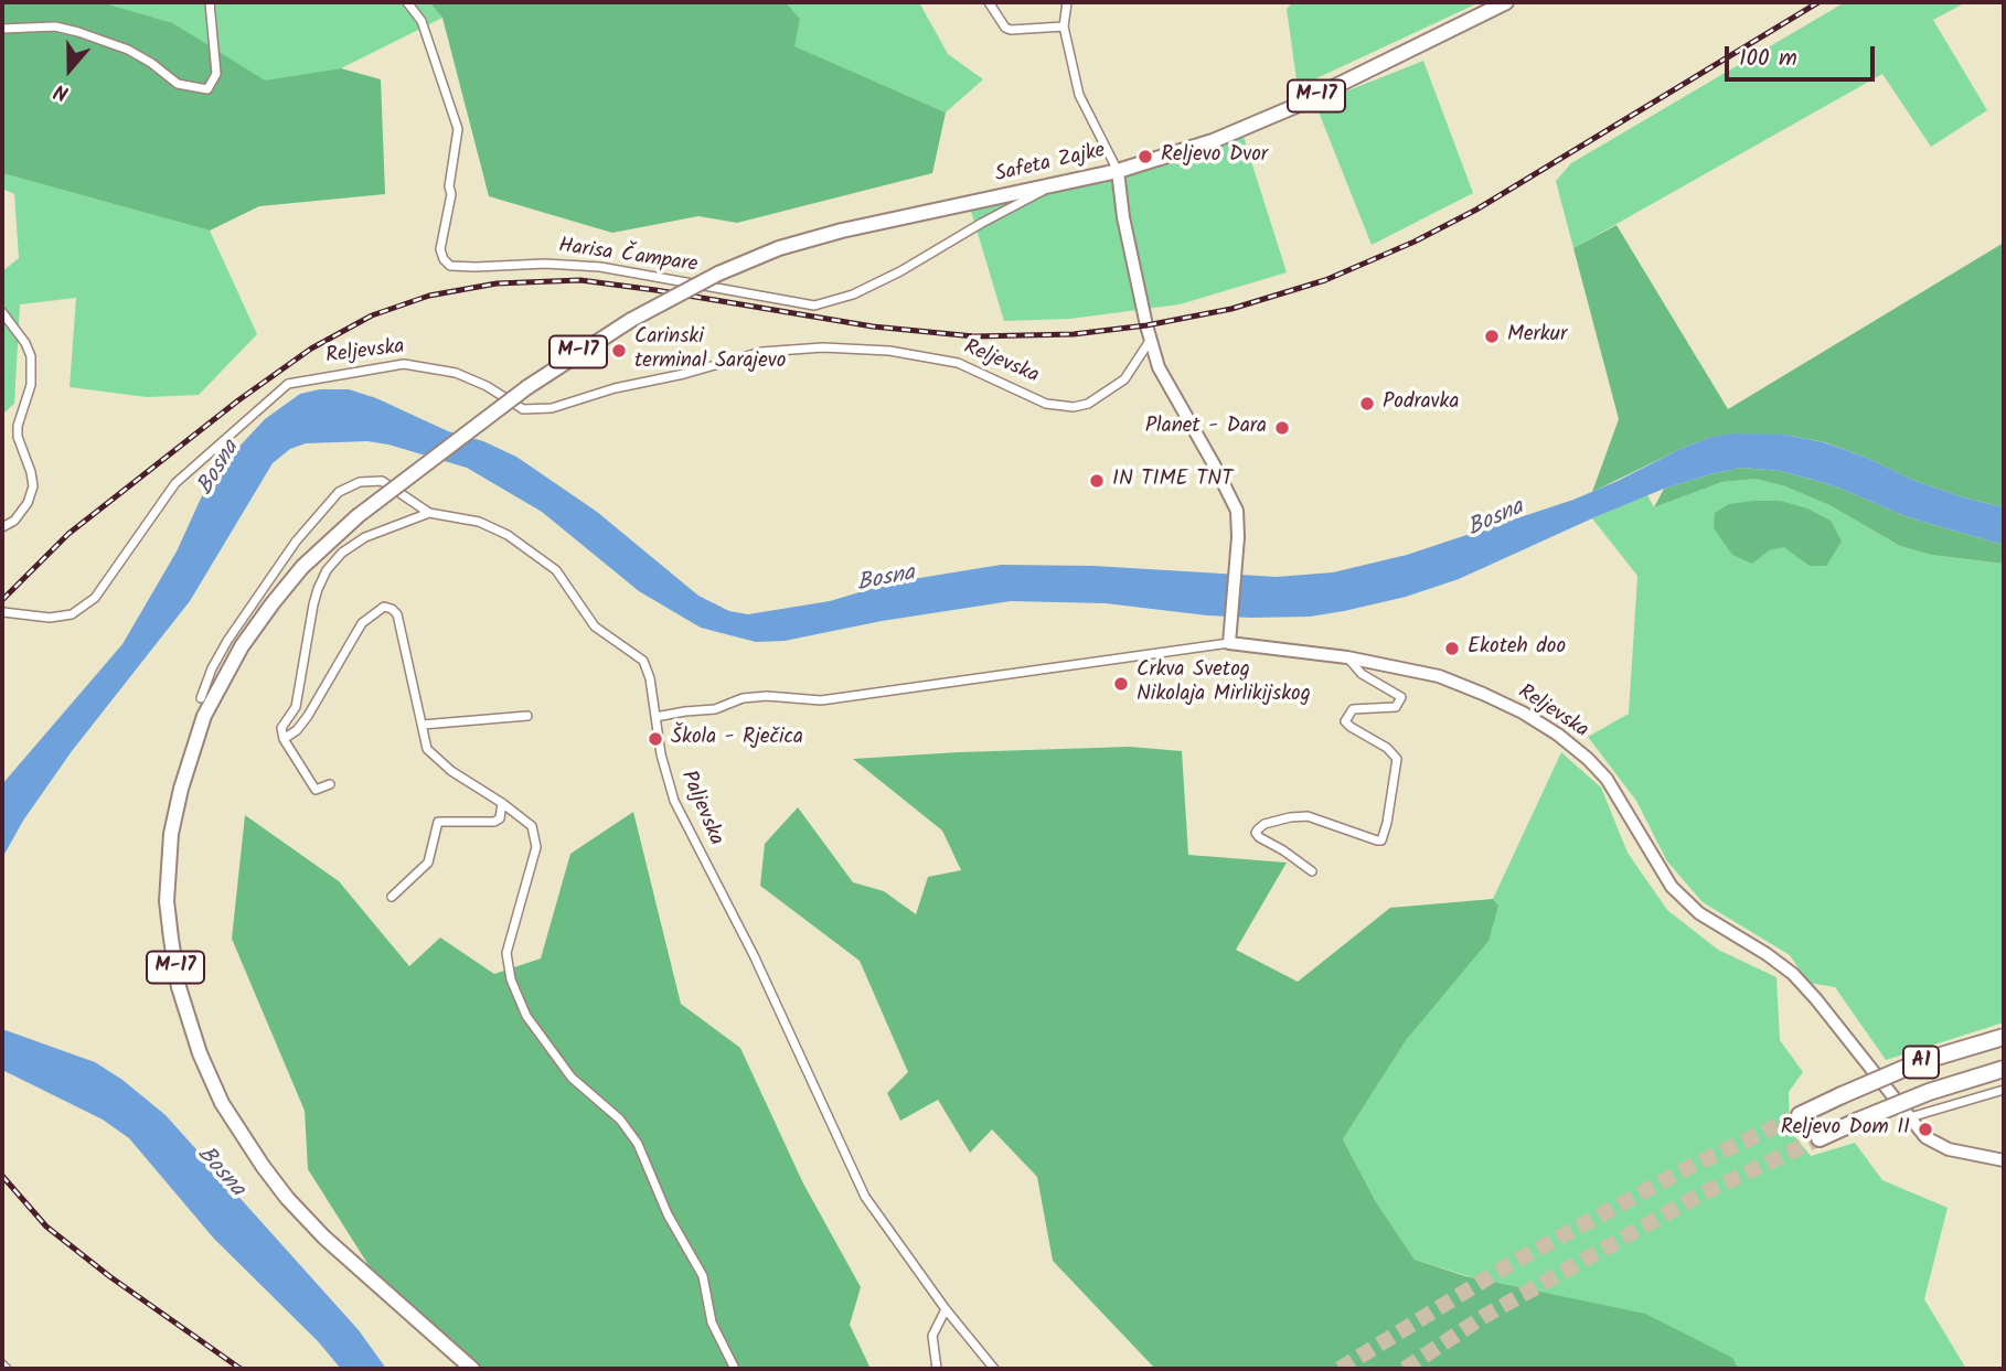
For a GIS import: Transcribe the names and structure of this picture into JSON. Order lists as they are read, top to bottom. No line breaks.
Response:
{"streets":{"highway":["A1"],"main road":["M-17","Safeta Zajke","Reljevska"],"street":["Harisa Čampare","Paljevska"]},"crossings":[["Safeta Zajke","Harisa Čampare"]],"water":["Bosna"],"places":["Reljevo Dvor","Merkur","Carinski terminal Sarajevo","Podravka","Planet - Dara","IN TIME TNT","Ekoteh doo","Crkva Svetog Nikolaja Mirlikijskog","Škola - Rječica","Reljevo Dom II"],"scale_bar":"100 m","north":"bottom"}
